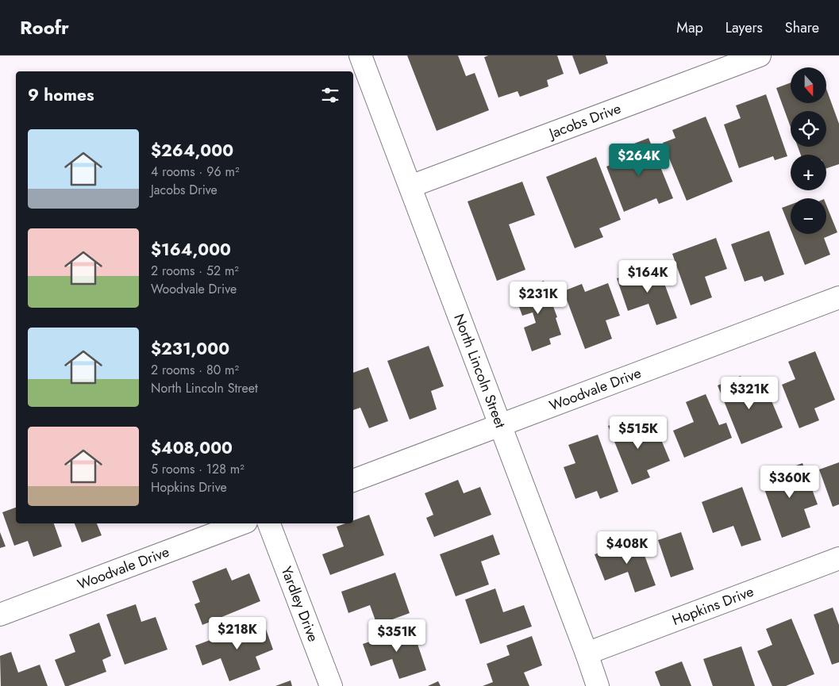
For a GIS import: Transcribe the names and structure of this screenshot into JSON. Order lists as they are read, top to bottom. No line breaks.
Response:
{"streets":{"street":["Jacobs Drive","North Lincoln Street","Woodvale Drive","Yardley Drive","Hopkins Drive"]},"crossings":[["Jacobs Drive","North Lincoln Street"],["North Lincoln Street","Woodvale Drive"],["North Lincoln Street","Hopkins Drive"]],"north":"bottom","page":{"header":"Roofr","nav":["Map","Layers","Share"],"map_buttons":["+","−"],"heading":"9 homes","list":[{"name":"$264,000","note":"4 rooms · 96 m² · Jacobs Drive"},{"name":"$164,000","note":"2 rooms · 52 m² · Woodvale Drive"},{"name":"$231,000","note":"2 rooms · 80 m² · North Lincoln Street"},{"name":"$408,000","note":"5 rooms · 128 m² · Hopkins Drive"}],"price":["$264K","$164K","$231K","$321K","$515K","$360K","$408K","$218K","$351K"]}}
